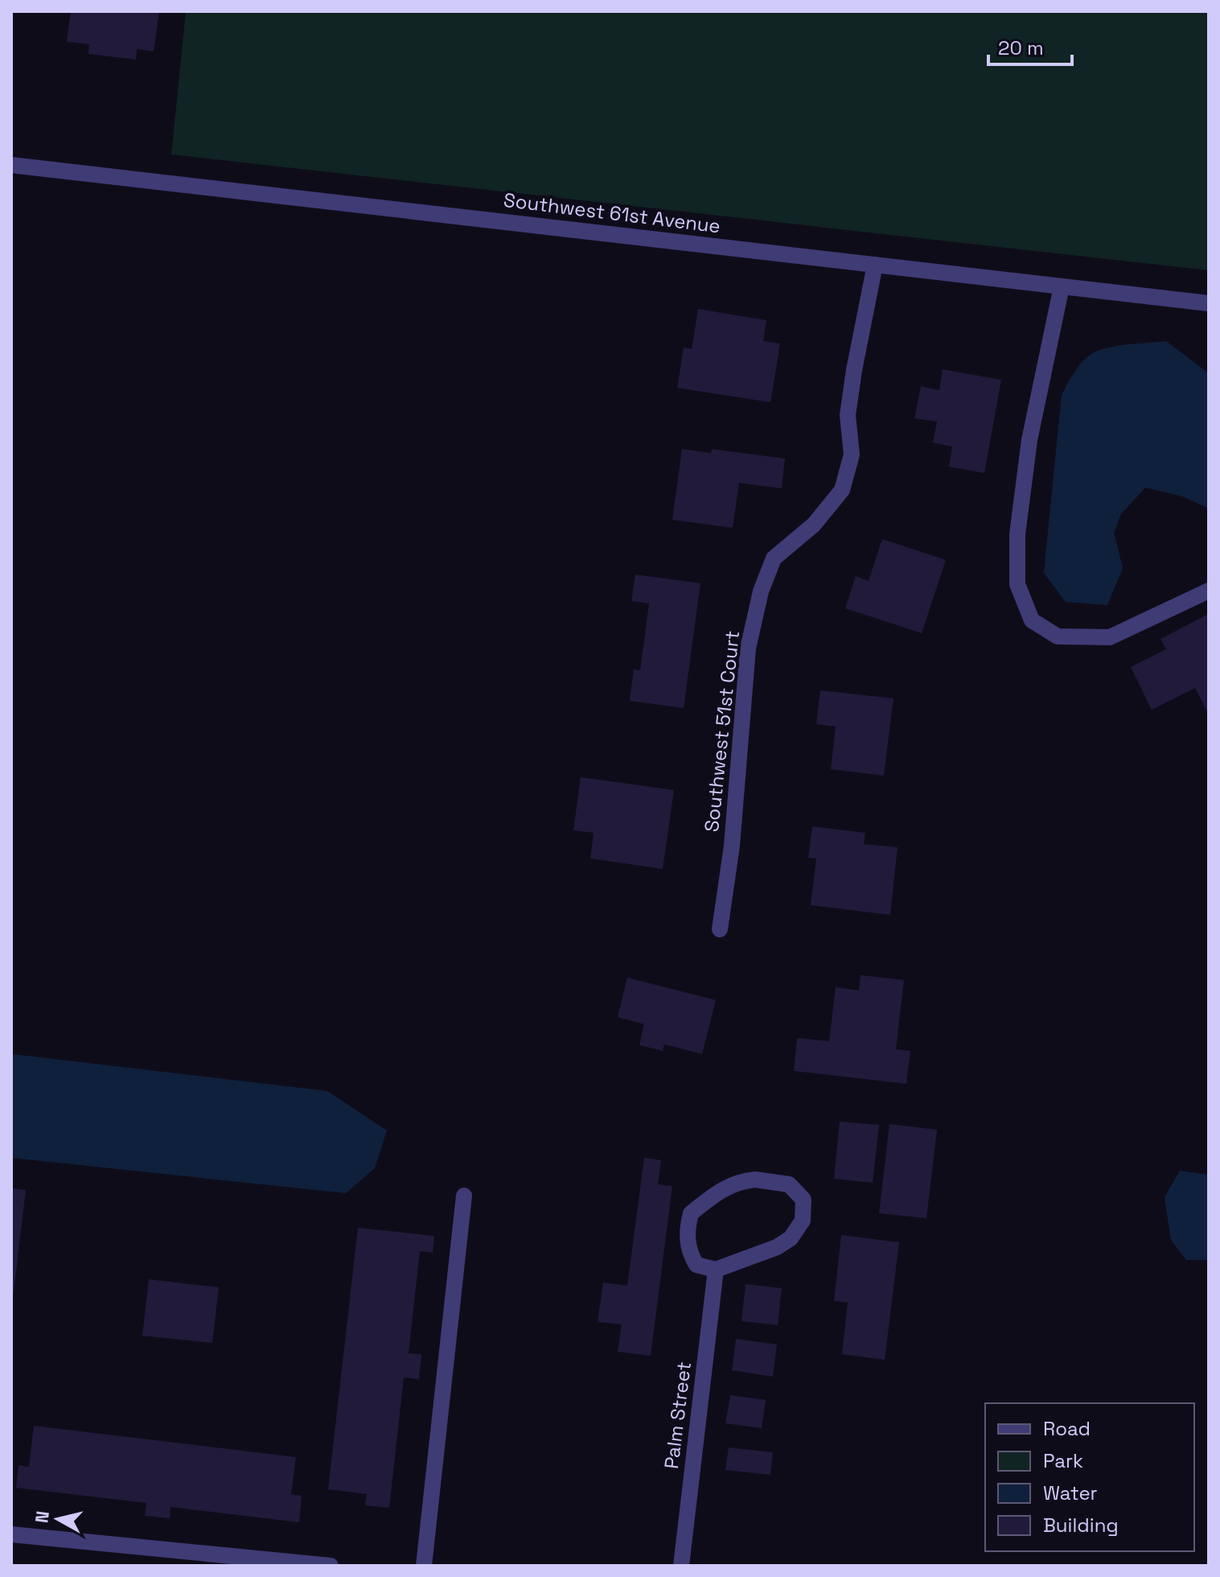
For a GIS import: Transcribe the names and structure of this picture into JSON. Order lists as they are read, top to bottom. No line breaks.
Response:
{"streets":{"street":["Southwest 61st Avenue","Southwest 51st Court","Palm Street"]},"crossings":[["Southwest 61st Avenue","Southwest 51st Court"]],"legend":["Road","Park","Water","Building"],"scale_bar":"20 m","north":"left"}
